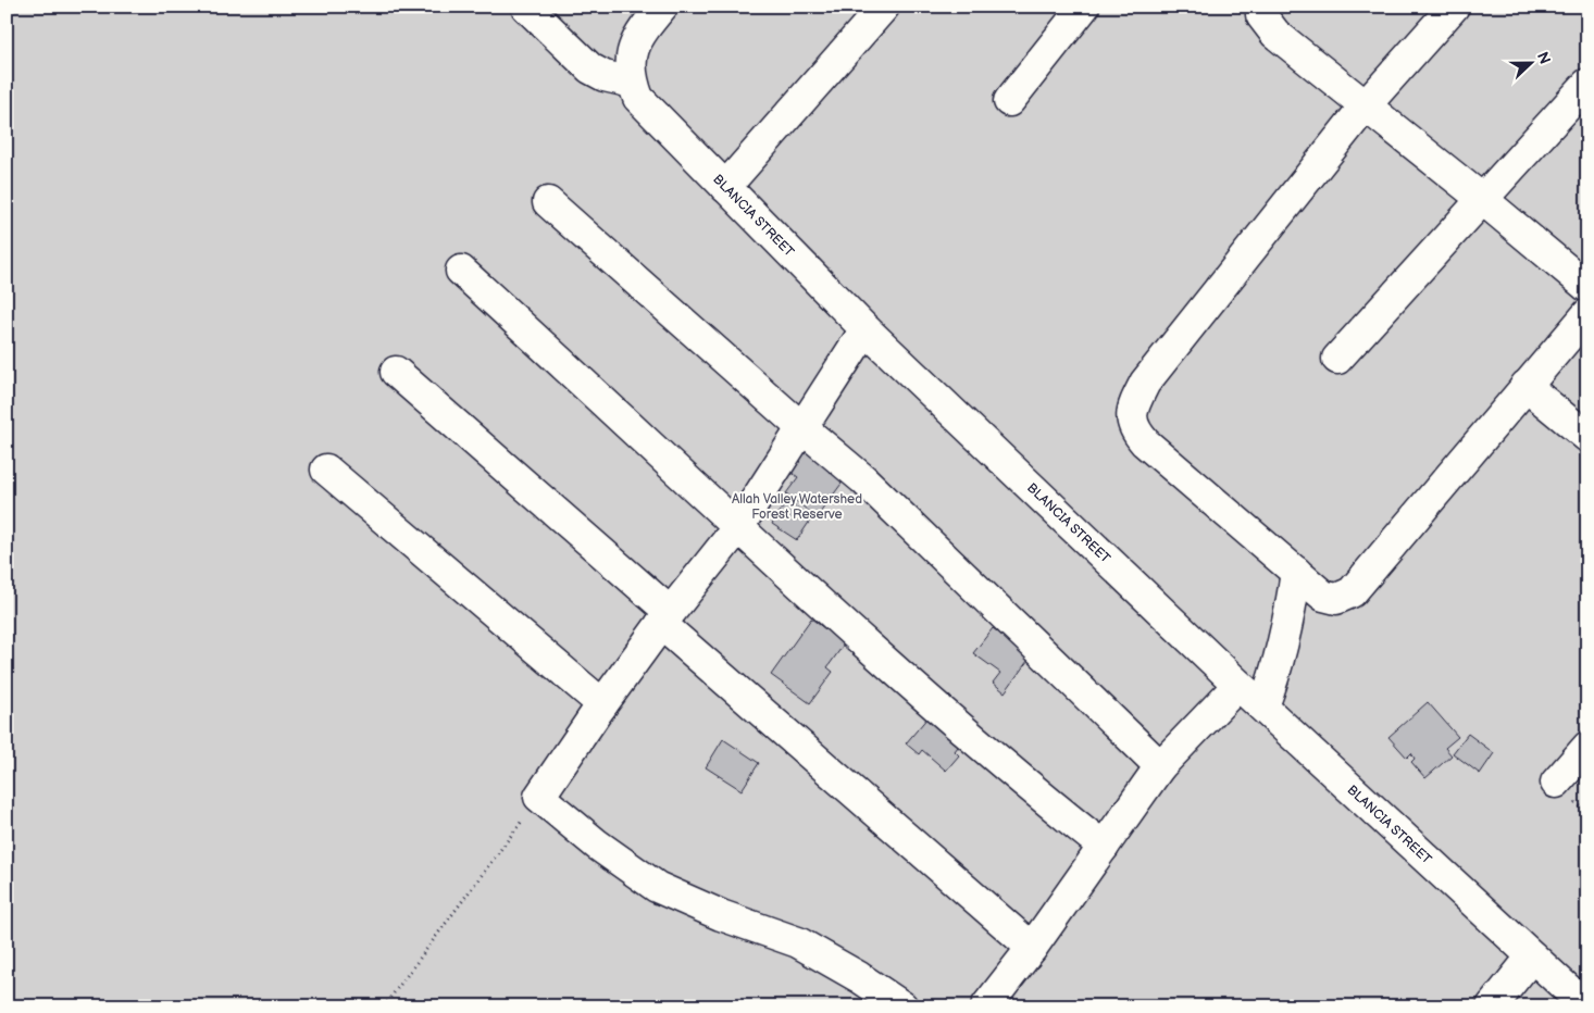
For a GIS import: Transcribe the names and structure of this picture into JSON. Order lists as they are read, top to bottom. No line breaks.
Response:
{"streets":{"street":["BLANCIA STREET"]},"parks":["Allah Valley Watershed Forest Reserve"],"north":"right"}
